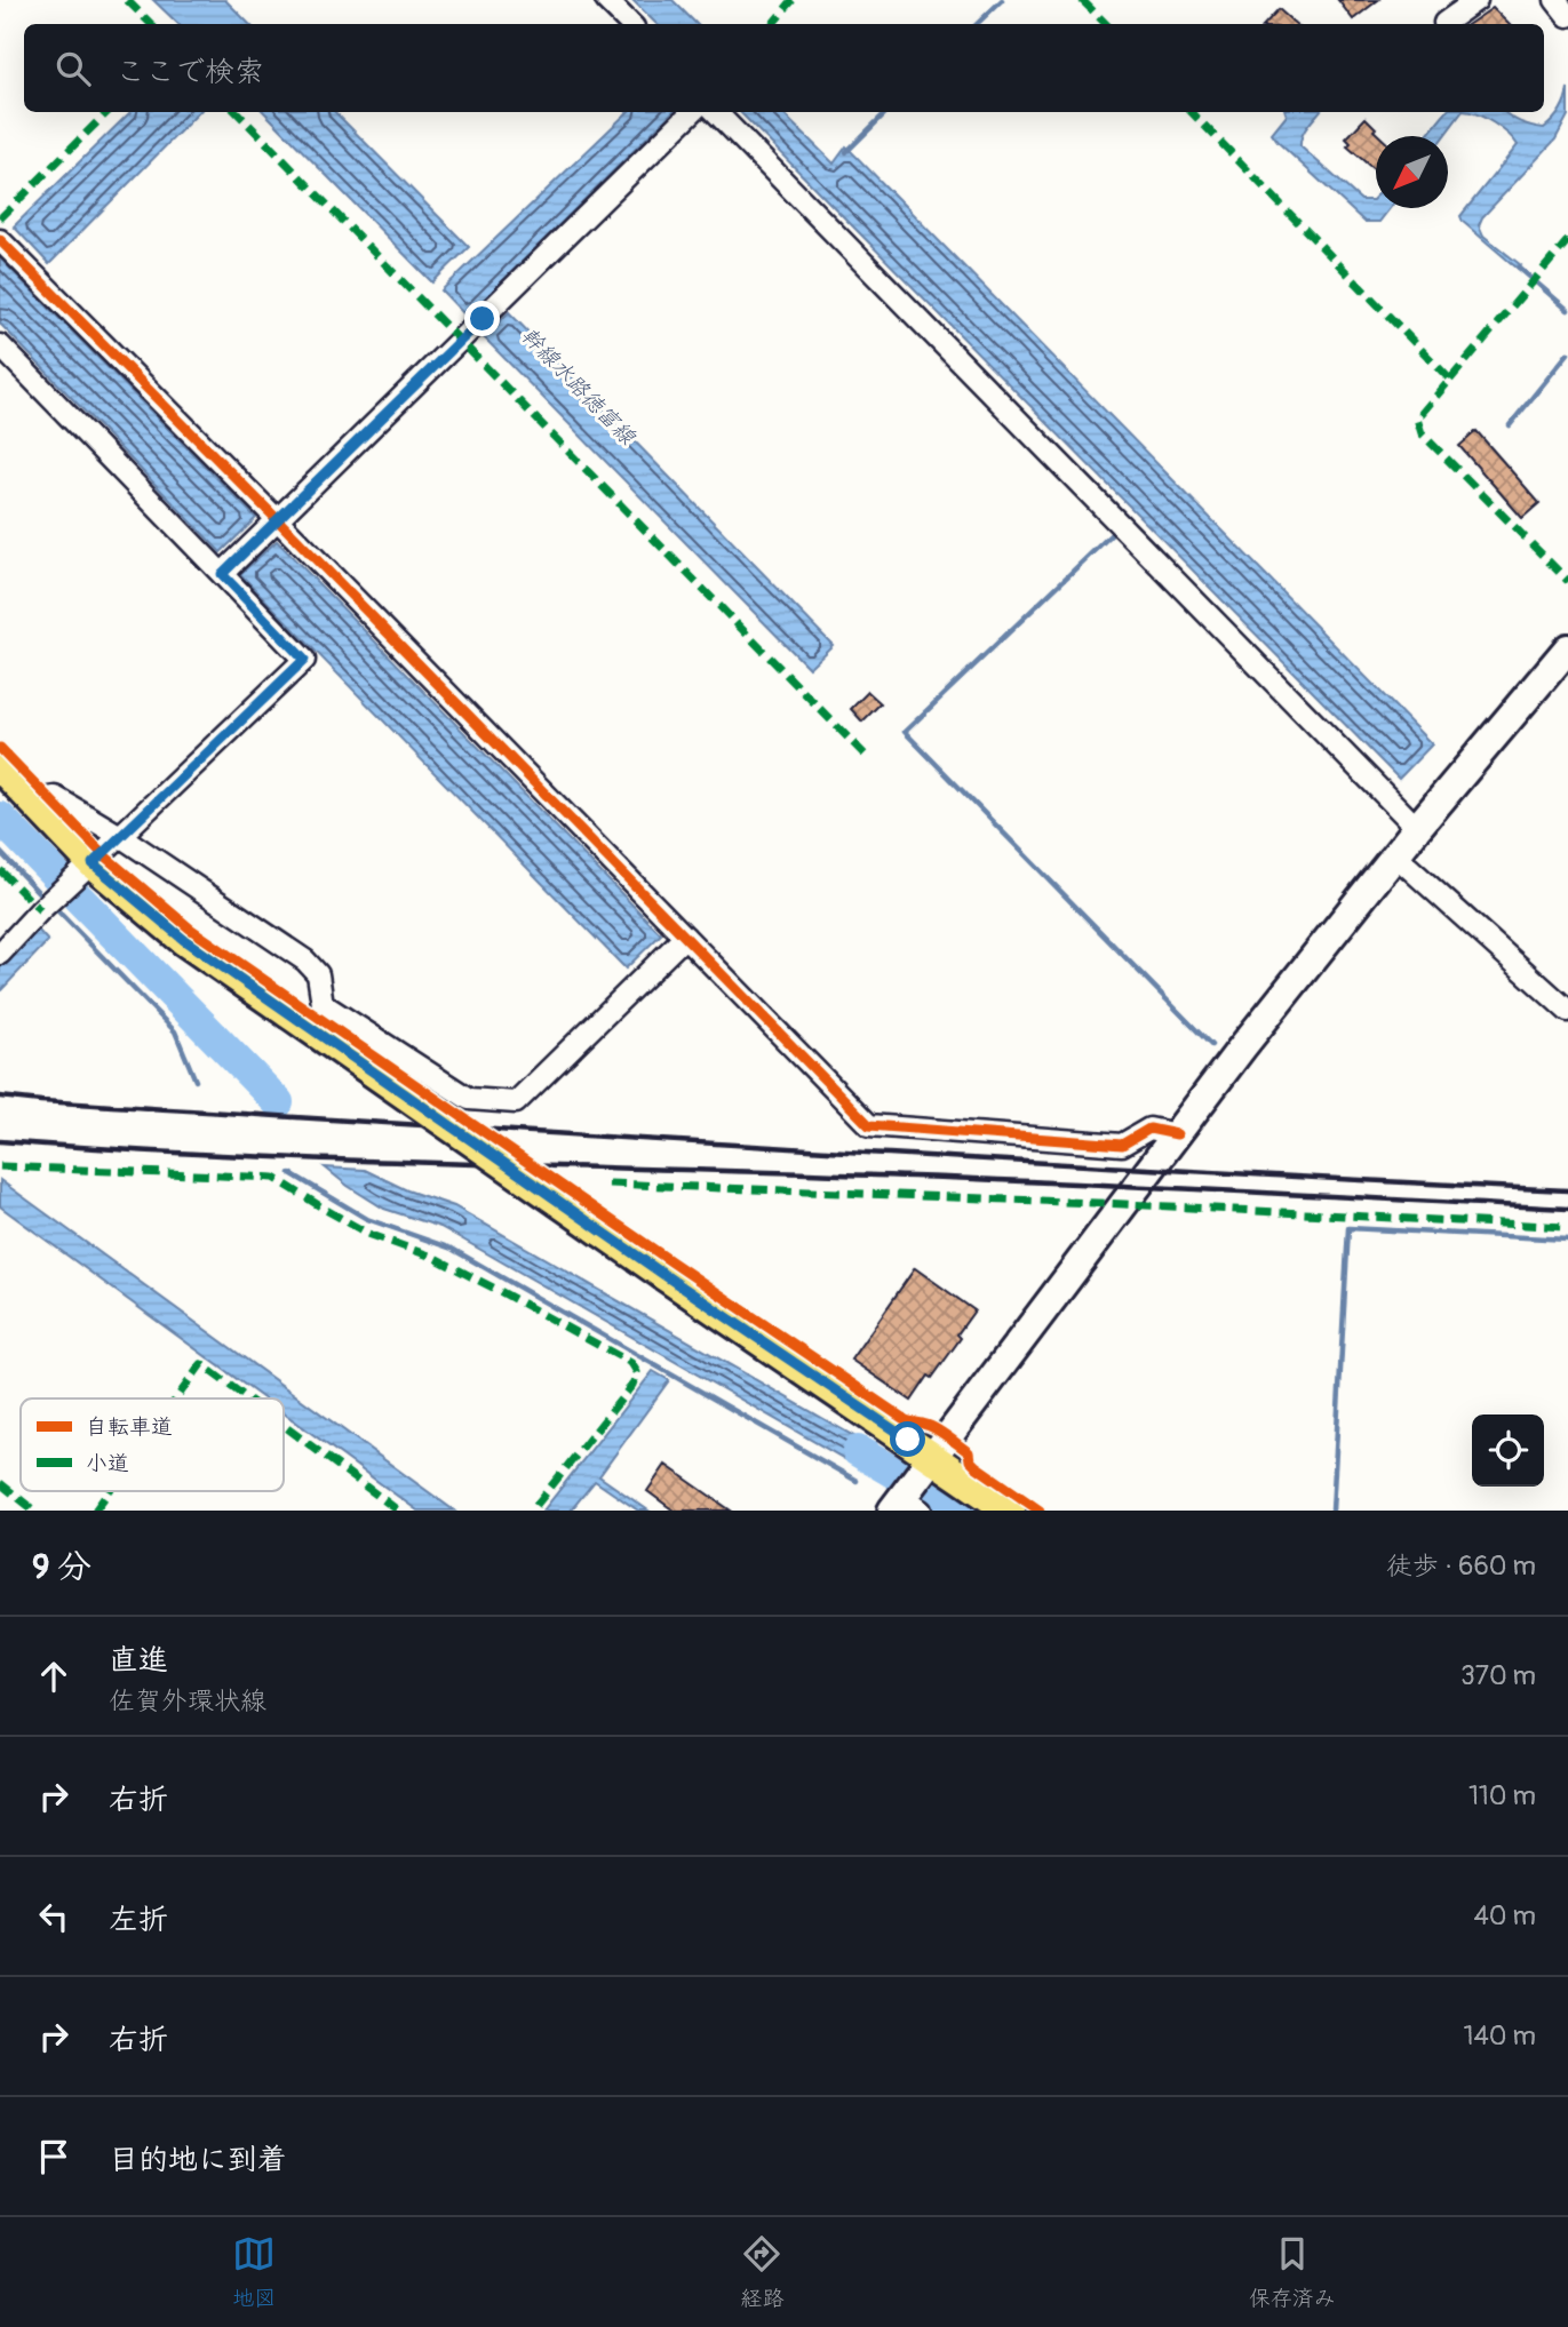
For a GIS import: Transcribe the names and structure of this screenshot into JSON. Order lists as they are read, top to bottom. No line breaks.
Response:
{"water":["幹線水路徳富線"],"legend":["自転車道","小道"],"north":"bottom left","page":{"search":"ここで検索","heading":["9 分","徒歩 · 660 m"],"list":[["直進","佐賀外環状線","370 m"],["右折","110 m"],["左折","40 m"],["右折","140 m"],"目的地に到着"],"nav":["地図","経路","保存済み"]}}
